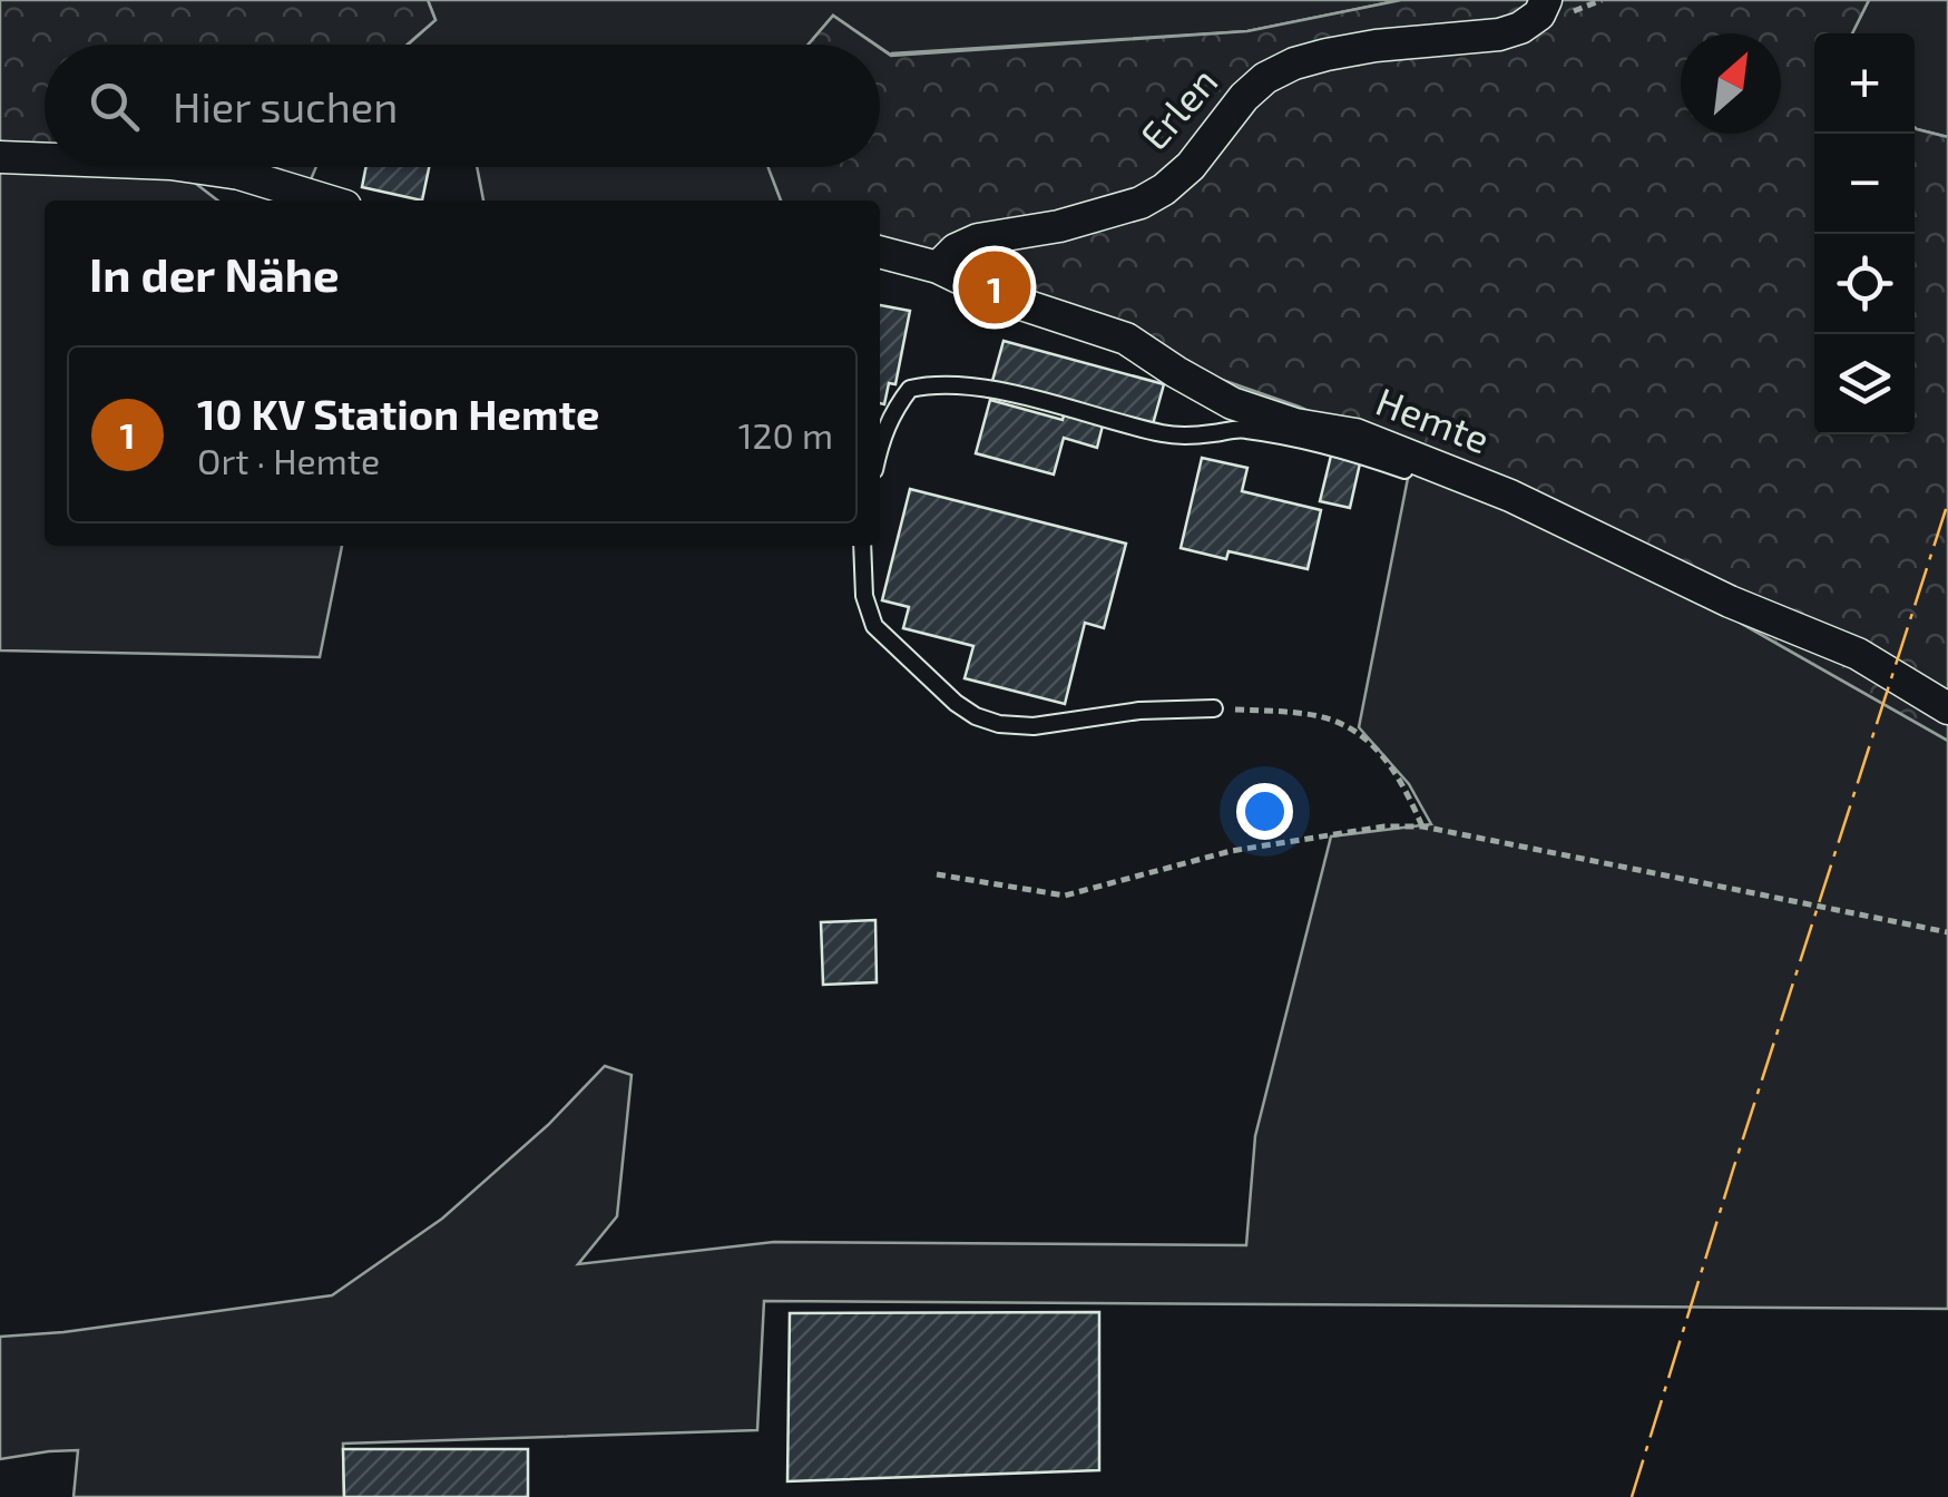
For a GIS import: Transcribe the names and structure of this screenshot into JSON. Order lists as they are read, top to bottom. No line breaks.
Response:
{"streets":{"street":["Erlen","Hemte"]},"crossings":[["Erlen","Hemte"]],"north":"top right","page":{"map_buttons":["+","−"],"search":"Hier suchen","heading":"In der Nähe","pins":"1","list":[{"mark":"1","name":"10 KV Station Hemte","note":"Ort · Hemte","value":"120 m"}]}}
